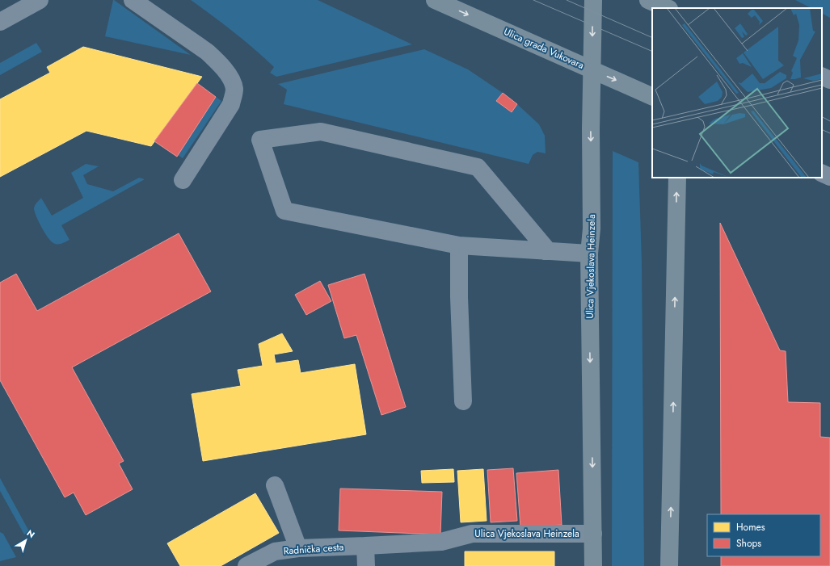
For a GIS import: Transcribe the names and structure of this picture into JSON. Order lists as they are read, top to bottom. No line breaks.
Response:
{"streets":{"main road":["Ulica grada Vukovara","Ulica Vjekoslava Heinzela"],"street":["Radnička cesta"]},"crossings":[["Ulica grada Vukovara","Ulica Vjekoslava Heinzela"],["Ulica Vjekoslava Heinzela","Radnička cesta"]],"one_way":["Ulica grada Vukovara"],"legend":["Homes","Shops"],"north":"top right"}
